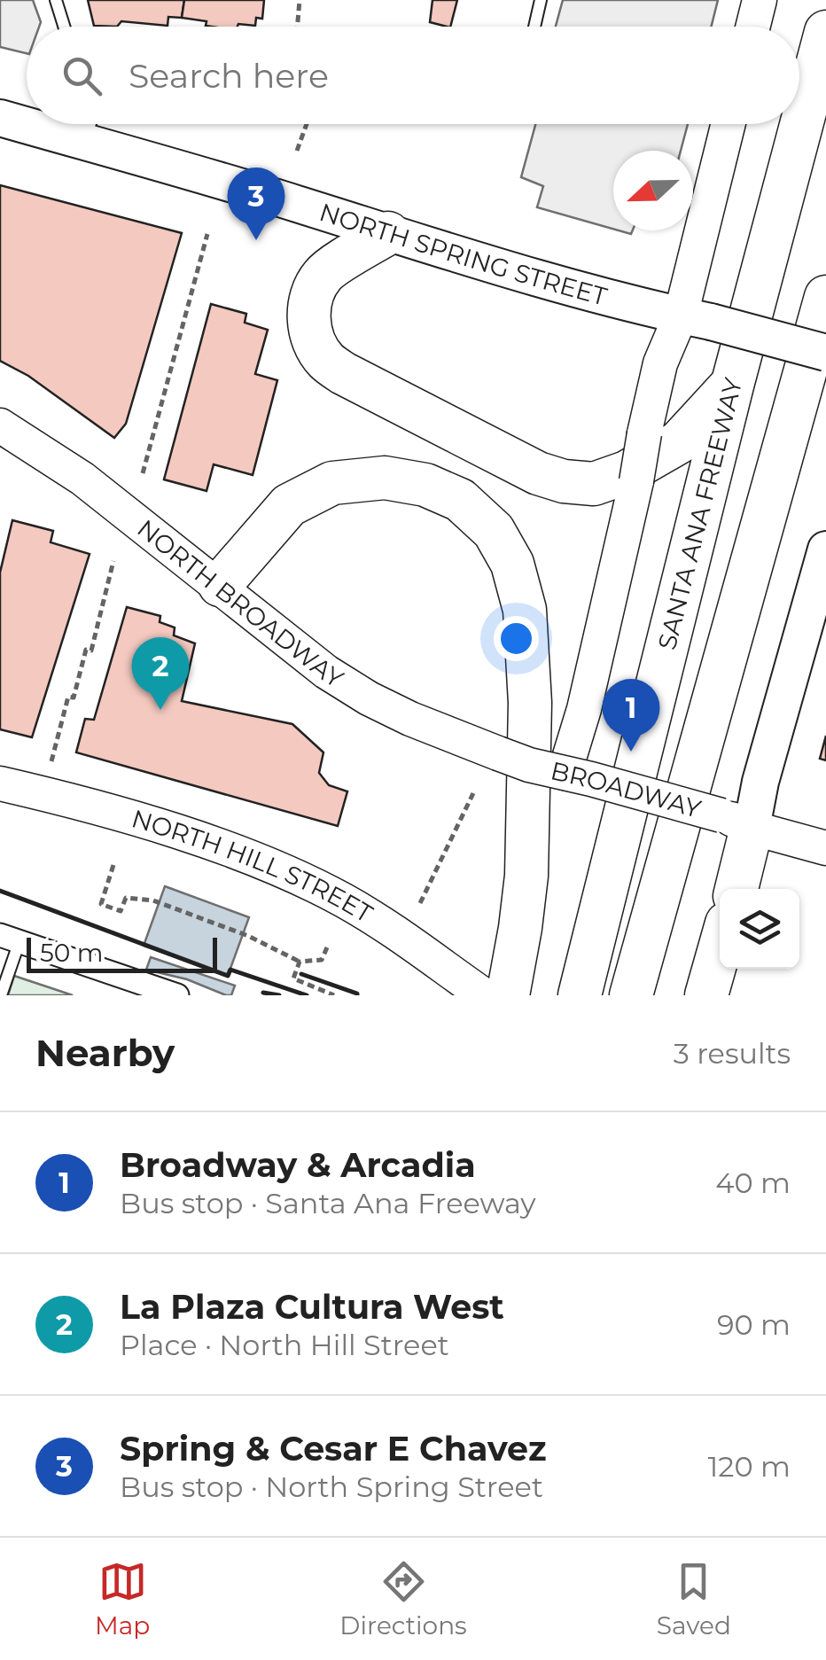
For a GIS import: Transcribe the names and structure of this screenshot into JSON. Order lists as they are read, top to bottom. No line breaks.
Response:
{"streets":{"highway":["SANTA ANA FREEWAY"],"main road":["NORTH SPRING STREET","NORTH BROADWAY","BROADWAY","NORTH HILL STREET"]},"crossings":[["NORTH BROADWAY","BROADWAY"]],"scale_bar":"50 m","north":"left","page":{"search":"Search here","pins":["3","2","1"],"scale":"50 m","heading":["Nearby","3 results"],"list":[{"mark":"1","name":"Broadway & Arcadia","note":"Bus stop · Santa Ana Freeway","value":"40 m"},{"mark":"2","name":"La Plaza Cultura West","note":"Place · North Hill Street","value":"90 m"},{"mark":"3","name":"Spring & Cesar E Chavez","note":"Bus stop · North Spring Street","value":"120 m"}],"nav":["Map","Directions","Saved"]}}
